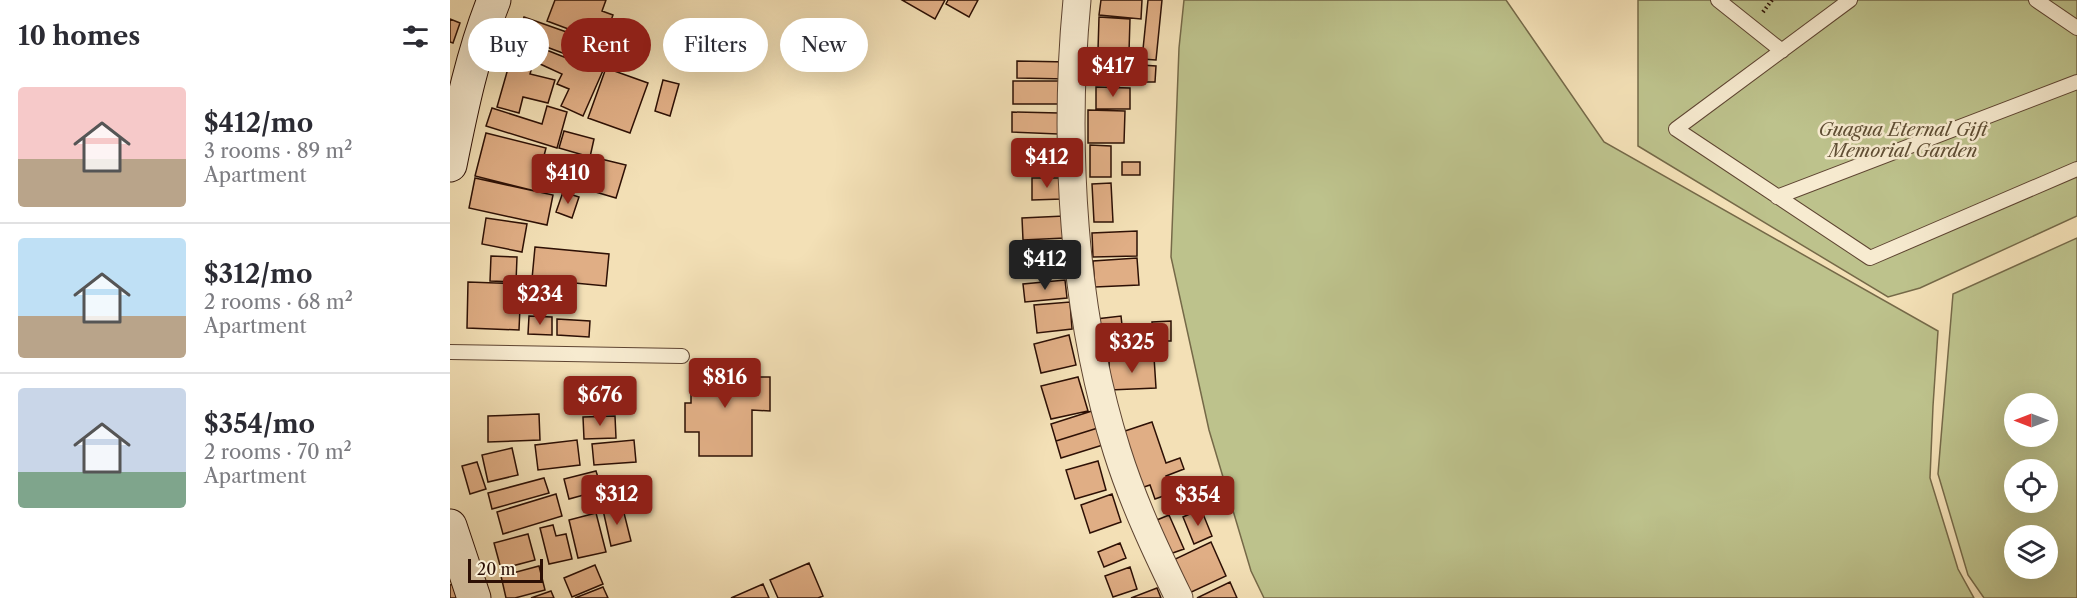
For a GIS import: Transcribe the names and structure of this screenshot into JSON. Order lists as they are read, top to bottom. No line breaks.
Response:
{"parks":["Guagua Eternal Gift Memorial Garden"],"scale_bar":"20 m","north":"left","page":{"heading":"10 homes","chip":["Buy","Rent","Filters","New"],"price":["$417","$412","$410","$412","$234","$325","$816","$676","$312","$354"],"list":[{"name":"$412/mo","note":"3 rooms · 89 m² · Apartment"},{"name":"$312/mo","note":"2 rooms · 68 m² · Apartment"},{"name":"$354/mo","note":"2 rooms · 70 m² · Apartment"}],"scale":"20 m"}}
